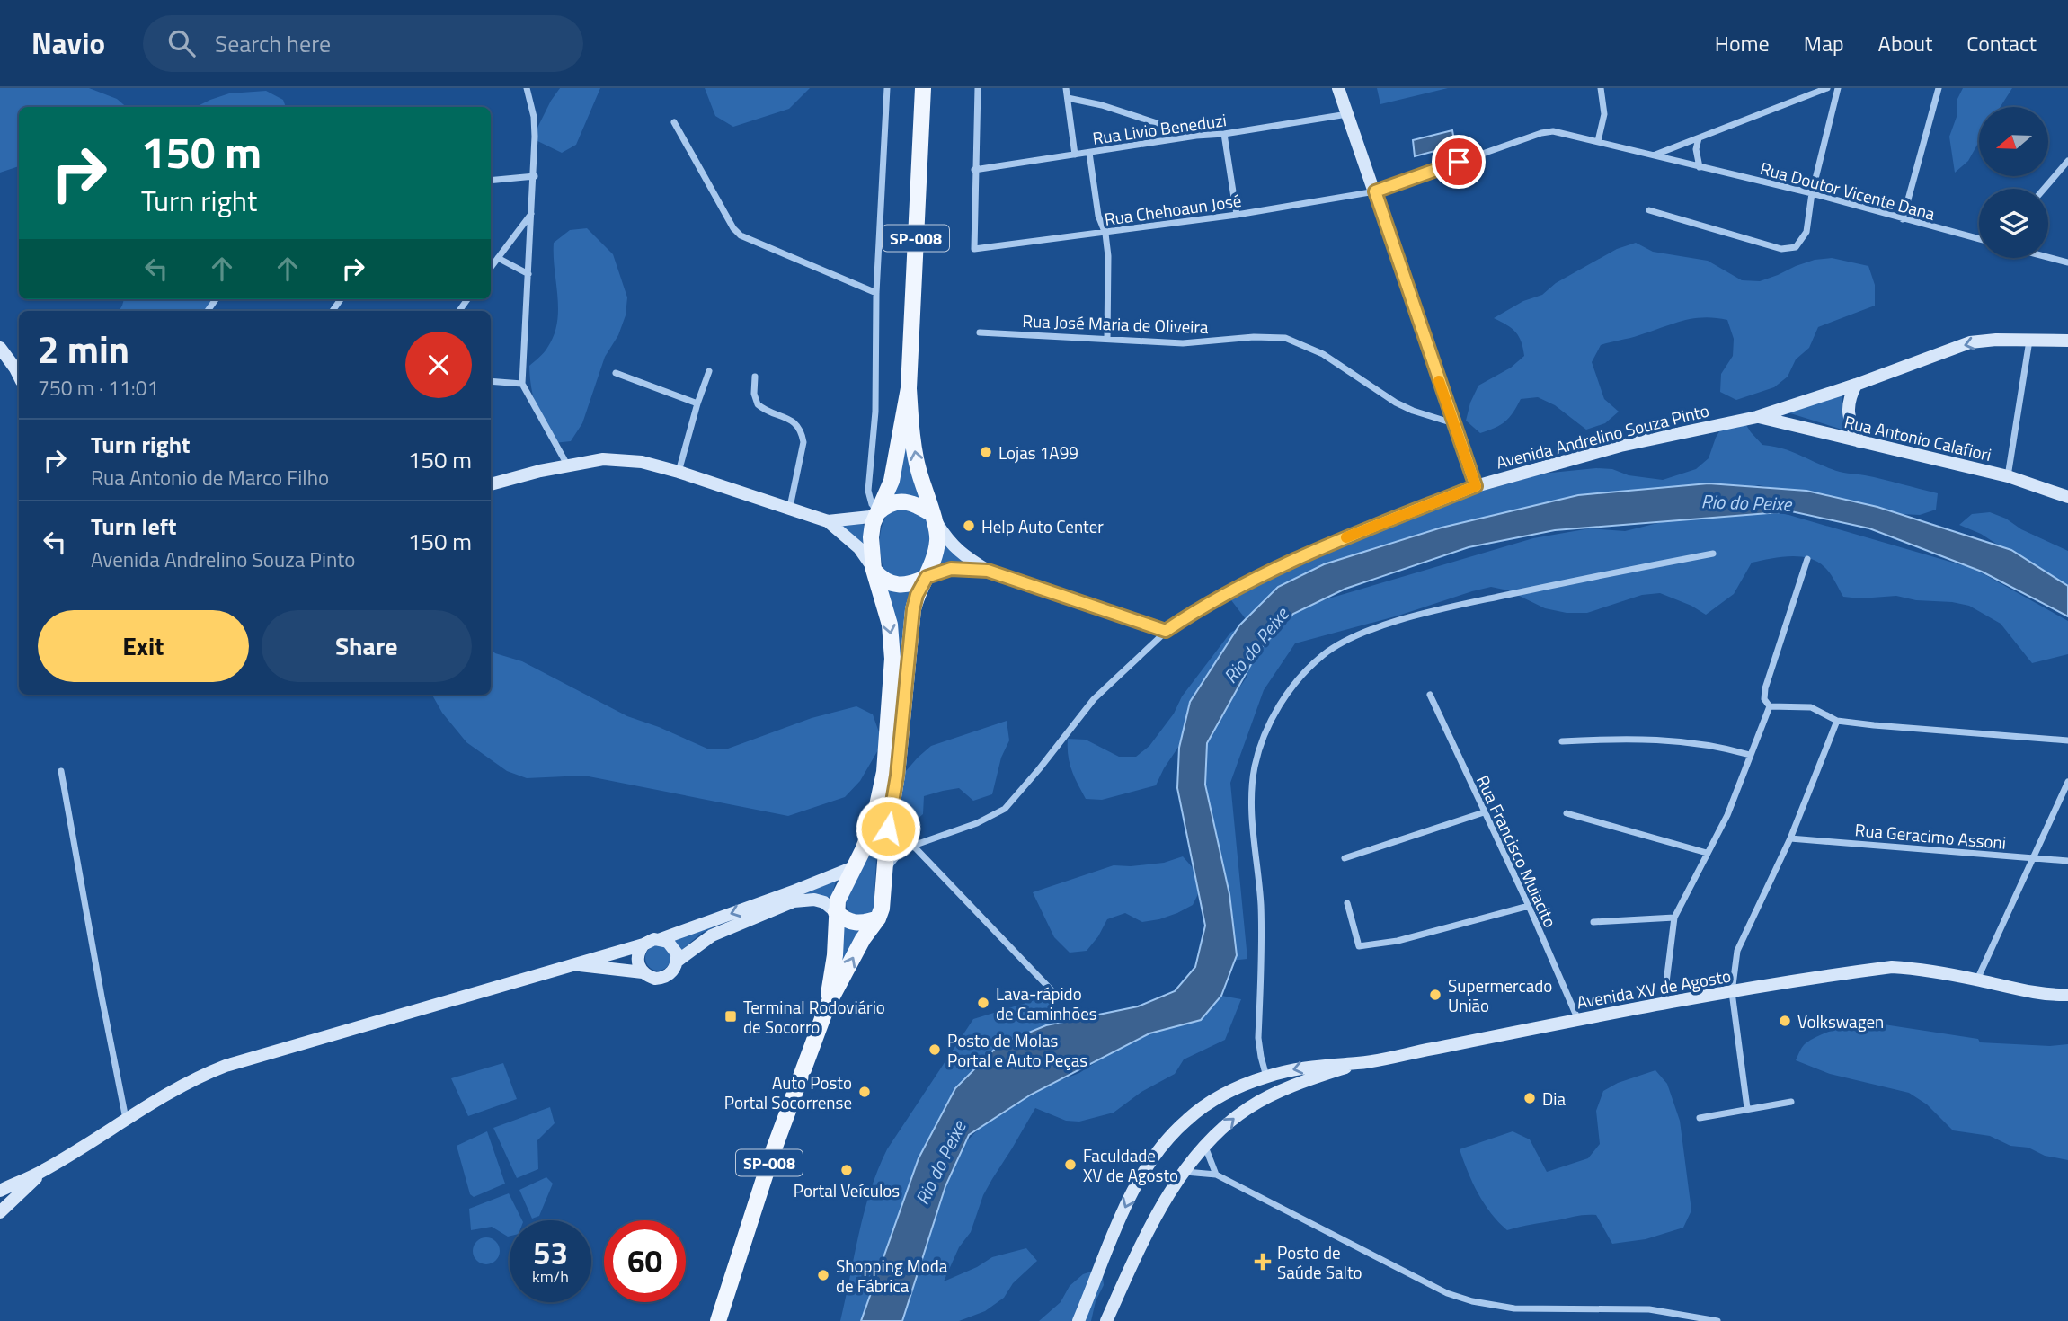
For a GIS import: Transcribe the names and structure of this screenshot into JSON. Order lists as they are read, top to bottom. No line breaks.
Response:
{"streets":{"main road":["SP-008"],"street":["Rua Livio Beneduzi","Rua Doutor Vicente Dana","Rua Chehoaun José","Rua José Maria de Oliveira","Avenida Andrelino Souza Pinto","Rua Antonio Calafiori","Rua Geracimo Assoni","Rua Francisco Muiacito","Avenida XV de Agosto"]},"crossings":[["Rua Livio Beneduzi","Rua Chehoaun José"],["Rua Doutor Vicente Dana","Rua Chehoaun José"],["SP-008","Avenida Andrelino Souza Pinto"],["Avenida Andrelino Souza Pinto","Rua Antonio Calafiori"],["Rua Francisco Muiacito","Avenida XV de Agosto"]],"water":["Rio do Peixe"],"places":{"other":["Lojas 1A99","Help Auto Center","Supermercado União","Lava-rápido de Caminhões","Volkswagen","Posto de Molas Portal e Auto Peças","Auto Posto Portal Socorrense","Dia","Faculdade XV de Agosto","Portal Veículos","Shopping Moda de Fábrica"],"transit":["Terminal Rodoviário de Socorro"],"health":["Posto de Saúde Salto"]},"north":"left","page":{"header":"Navio","search":"Search here","nav":["Home","Map","About","Contact"],"turn":["150 m","Turn right"],"heading":["2 min","750 m · 11:01"],"list":[{"name":"Turn right","note":"Rua Antonio de Marco Filho","value":"150 m"},{"name":"Turn left","note":"Avenida Andrelino Souza Pinto","value":"150 m"}],"buttons":["Exit","Share"],"speed":"53 km/h","limit":"60"}}
